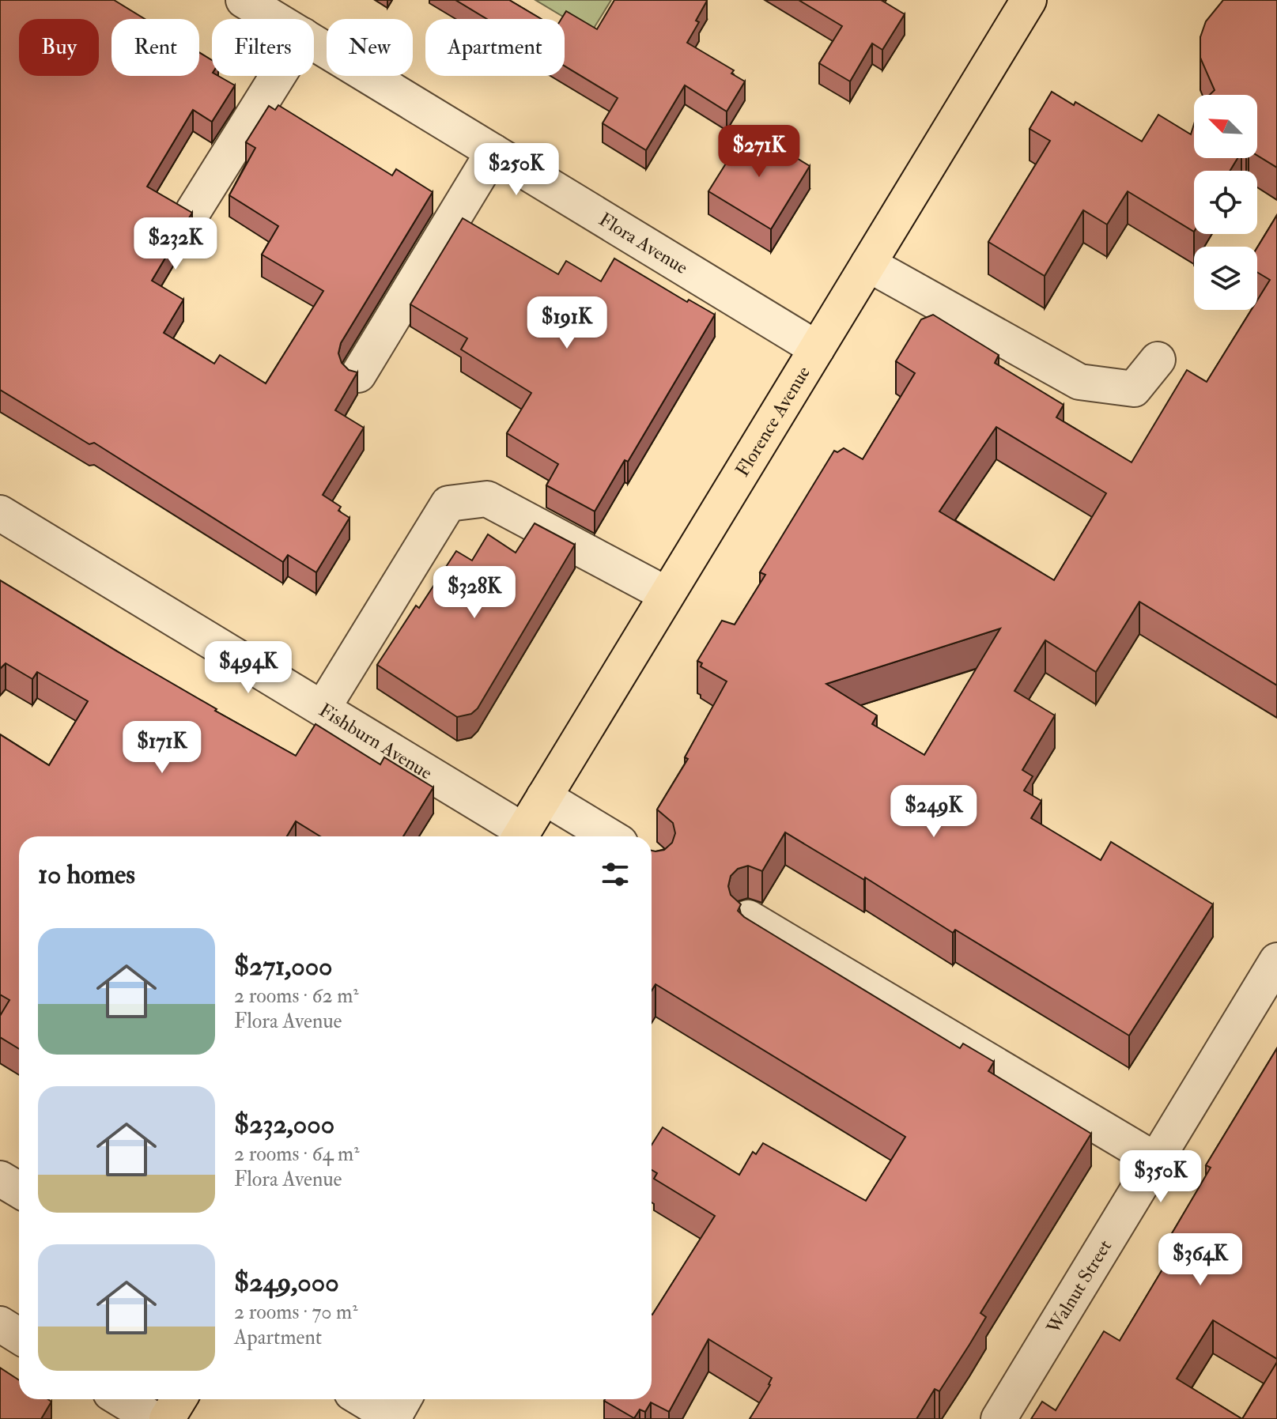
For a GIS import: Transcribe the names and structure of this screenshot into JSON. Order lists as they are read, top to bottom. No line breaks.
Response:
{"streets":{"main road":["Florence Avenue"],"street":["Flora Avenue","Fishburn Avenue","Walnut Street"]},"crossings":[["Flora Avenue","Florence Avenue"],["Florence Avenue","Fishburn Avenue"]],"north":"top left","page":{"chip":["Buy","Rent","Filters","New","Apartment"],"price":["$271K","$250K","$232K","$191K","$328K","$494K","$171K","$249K","$350K","$364K"],"heading":"10 homes","list":[{"name":"$271,000","note":"2 rooms · 62 m² · Flora Avenue"},{"name":"$232,000","note":"2 rooms · 64 m² · Flora Avenue"},{"name":"$249,000","note":"2 rooms · 70 m² · Apartment"}]}}
